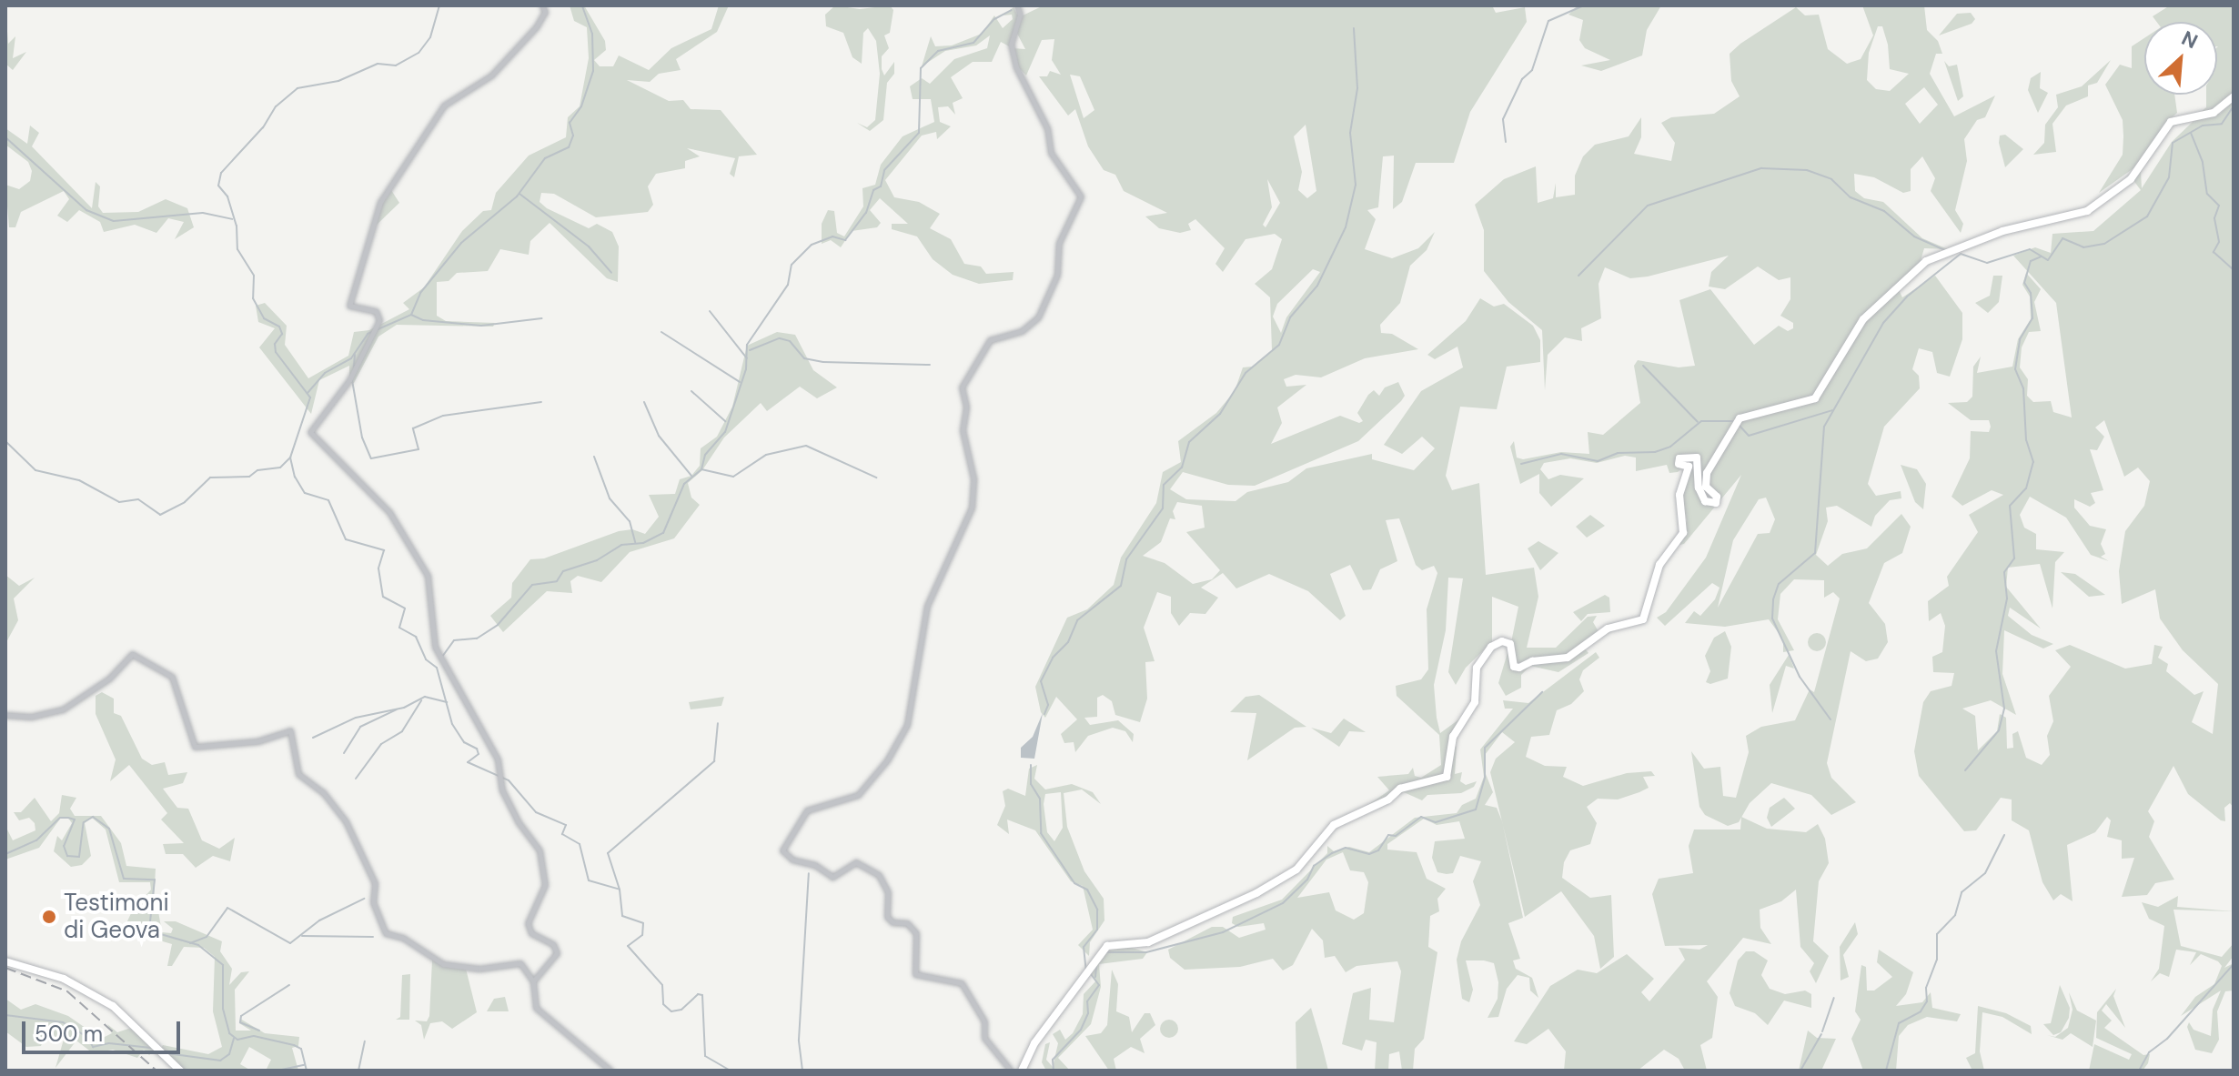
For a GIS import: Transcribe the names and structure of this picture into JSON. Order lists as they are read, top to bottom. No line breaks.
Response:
{"places":["Testimoni di Geova"],"scale_bar":"500 m","north":"top right"}
